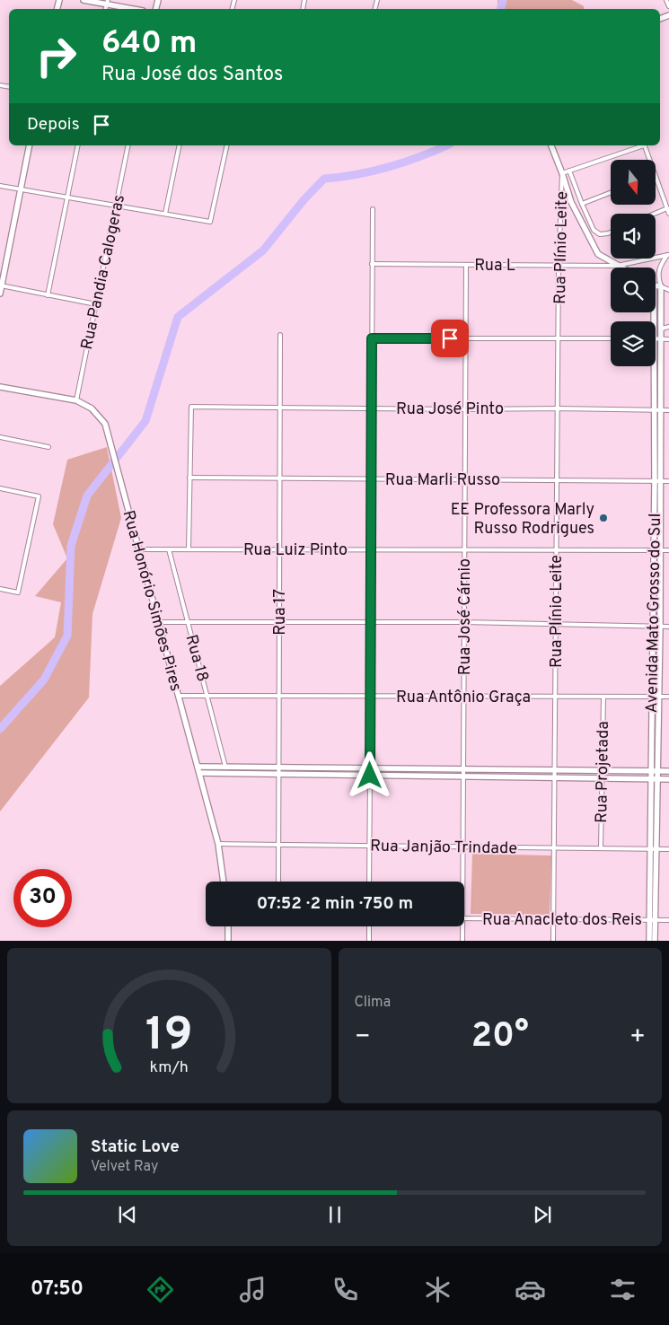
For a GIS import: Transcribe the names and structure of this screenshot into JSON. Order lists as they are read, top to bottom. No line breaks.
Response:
{"streets":{"main road":["Rua Honório Simões Pires","Avenida Mato Grosso do Sul"],"street":["Rua Plínio Leite","Rua L","Rua Pandia Calogeras","Rua José Pinto","Rua Marli Russo","Rua Luiz Pinto","Rua 17","Rua José Cárnio","Rua 18","Rua Antônio Graça","Rua Projetada","Rua Janjão Trindade","Rua Anacleto dos Reis"]},"crossings":[["Rua Plínio Leite","Rua L"],["Rua Plínio Leite","Rua José Pinto"],["Rua Plínio Leite","Rua Marli Russo"],["Rua Plínio Leite","Rua Luiz Pinto"],["Rua Plínio Leite","Rua Antônio Graça"],["Rua Plínio Leite","Rua Janjão Trindade"],["Rua Plínio Leite","Rua Anacleto dos Reis"],["Rua L","Rua José Cárnio"],["Rua Pandia Calogeras","Rua Honório Simões Pires"],["Rua José Pinto","Rua Marli Russo"],["Rua José Pinto","Rua 17"],["Rua José Pinto","Avenida Mato Grosso do Sul"],["Rua José Pinto","Rua José Cárnio"],["Rua Marli Russo","Rua 17"],["Rua Marli Russo","Avenida Mato Grosso do Sul"],["Rua Marli Russo","Rua José Cárnio"],["Rua Luiz Pinto","Rua Honório Simões Pires"],["Rua Luiz Pinto","Rua 17"],["Rua Luiz Pinto","Avenida Mato Grosso do Sul"],["Rua Luiz Pinto","Rua José Cárnio"],["Rua Luiz Pinto","Rua 18"],["Rua Honório Simões Pires","Rua Antônio Graça"],["Rua Honório Simões Pires","Rua Janjão Trindade"],["Rua 17","Rua Antônio Graça"],["Rua 17","Rua Janjão Trindade"],["Avenida Mato Grosso do Sul","Rua Antônio Graça"],["Avenida Mato Grosso do Sul","Rua Janjão Trindade"],["Avenida Mato Grosso do Sul","Rua Anacleto dos Reis"],["Rua José Cárnio","Rua Antônio Graça"],["Rua José Cárnio","Rua Janjão Trindade"],["Rua 18","Rua Antônio Graça"],["Rua Antônio Graça","Rua Projetada"],["Rua Projetada","Rua Janjão Trindade"]],"places":["EE Professora Marly Russo Rodrigues"],"north":"bottom","page":{"turn":["640 m","Rua José dos Santos"],"then":"Depois","limit":"30","trip":"07:52 · 2 min · 750 m","tile":"Clima","heat":["−","20°","+"],"song":["Static Love","Velvet Ray"],"tabs":"07:50","gauge":["19","km/h"]}}
